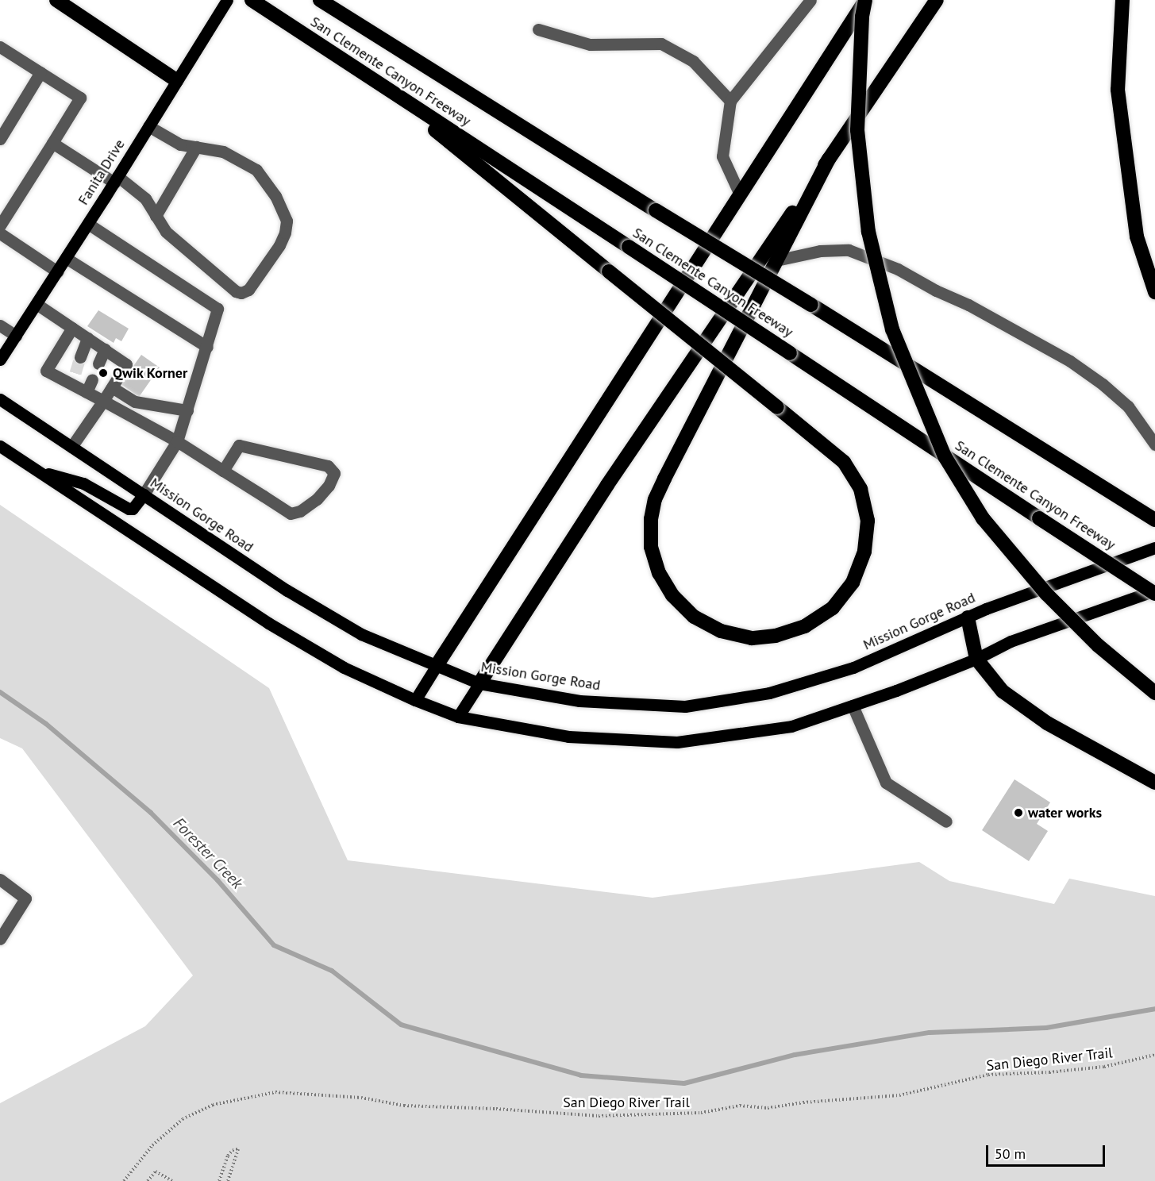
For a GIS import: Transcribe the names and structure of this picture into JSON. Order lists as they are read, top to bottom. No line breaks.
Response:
{"streets":{"highway":["San Clemente Canyon Freeway"],"main road":["Fanita Drive","Mission Gorge Road"],"path":["San Diego River Trail"]},"water":["Forester Creek"],"places":["Qwik Korner","water works"],"scale_bar":"50 m"}
